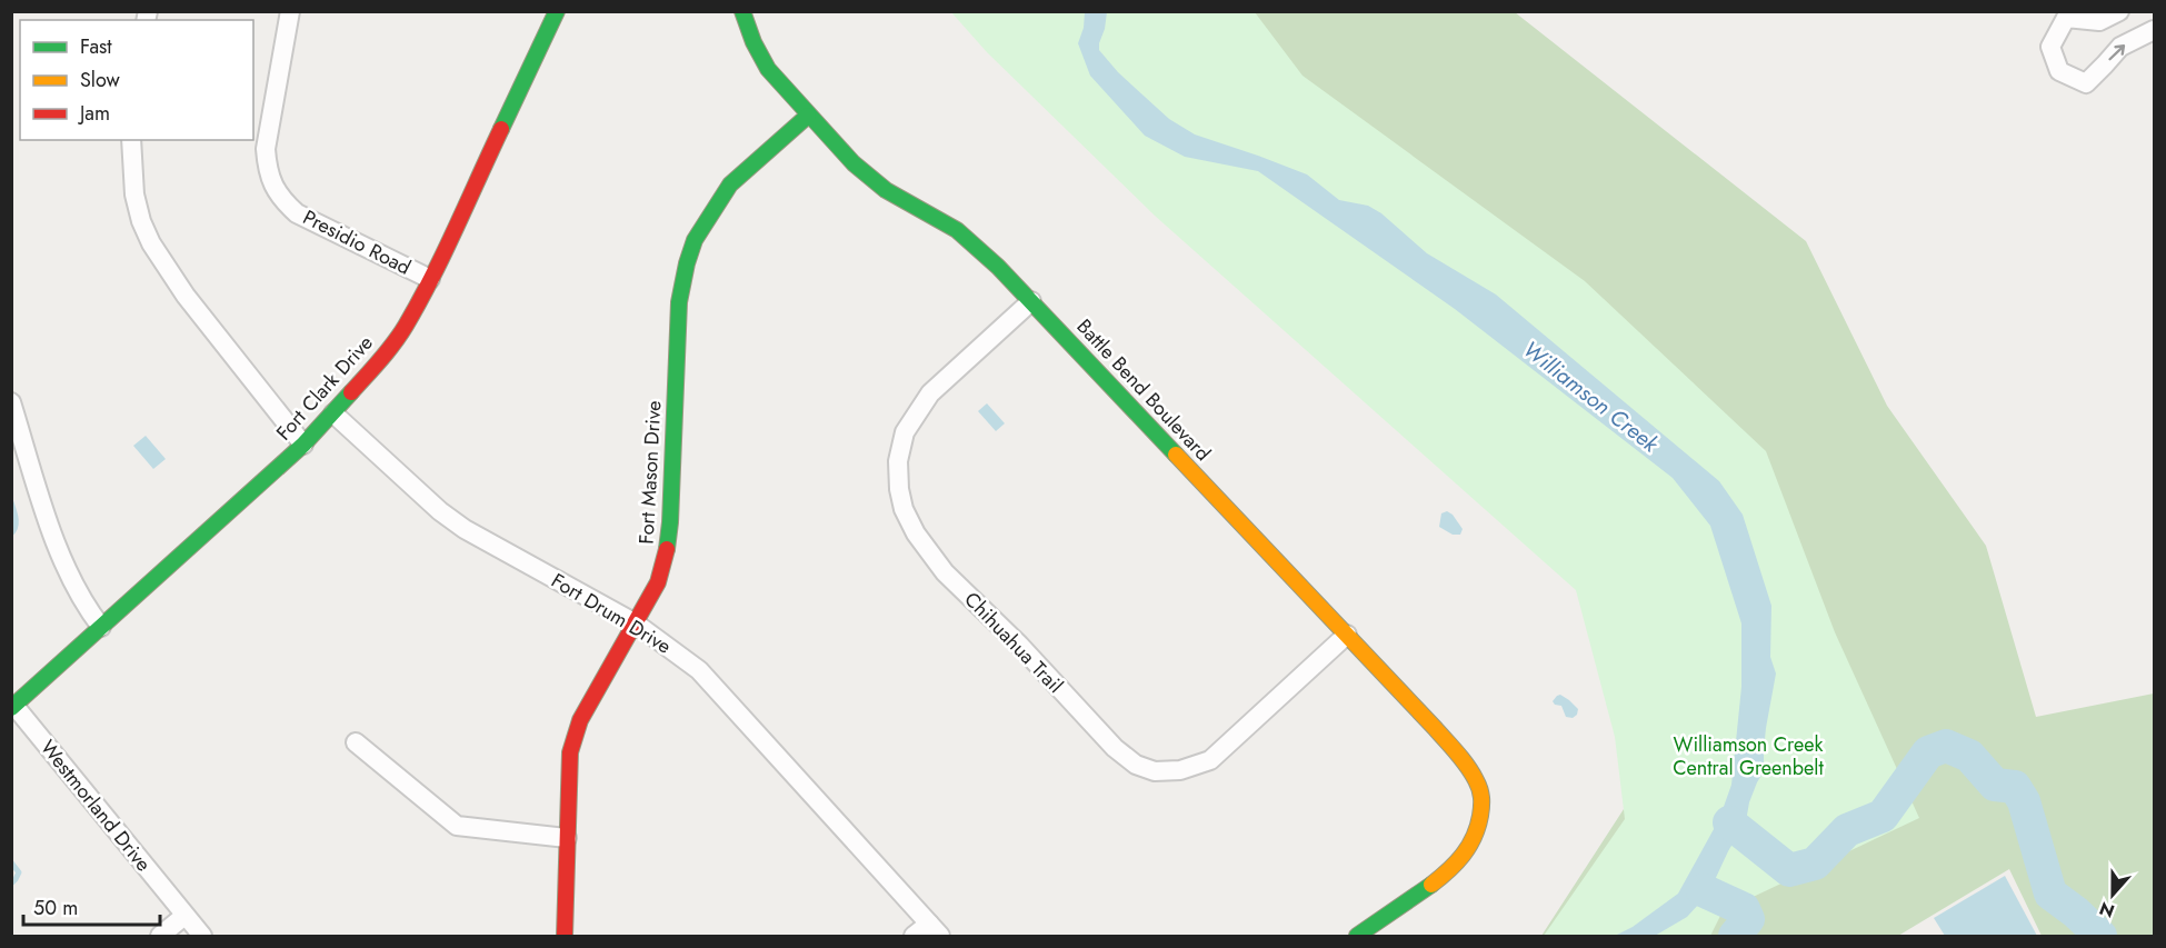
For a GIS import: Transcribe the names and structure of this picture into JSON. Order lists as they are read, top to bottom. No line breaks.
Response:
{"streets":{"street":["Presidio Road","Fort Clark Drive","Battle Bend Boulevard","Fort Mason Drive","Fort Drum Drive","Chihuahua Trail","Westmorland Drive"]},"crossings":[["Presidio Road","Fort Clark Drive"],["Fort Clark Drive","Fort Drum Drive"],["Fort Clark Drive","Westmorland Drive"],["Battle Bend Boulevard","Fort Mason Drive"],["Battle Bend Boulevard","Chihuahua Trail"],["Fort Mason Drive","Fort Drum Drive"]],"water":["Williamson Creek"],"parks":["Williamson Creek Central Greenbelt"],"legend":["Fast","Slow","Jam"],"scale_bar":"50 m","north":"bottom"}
